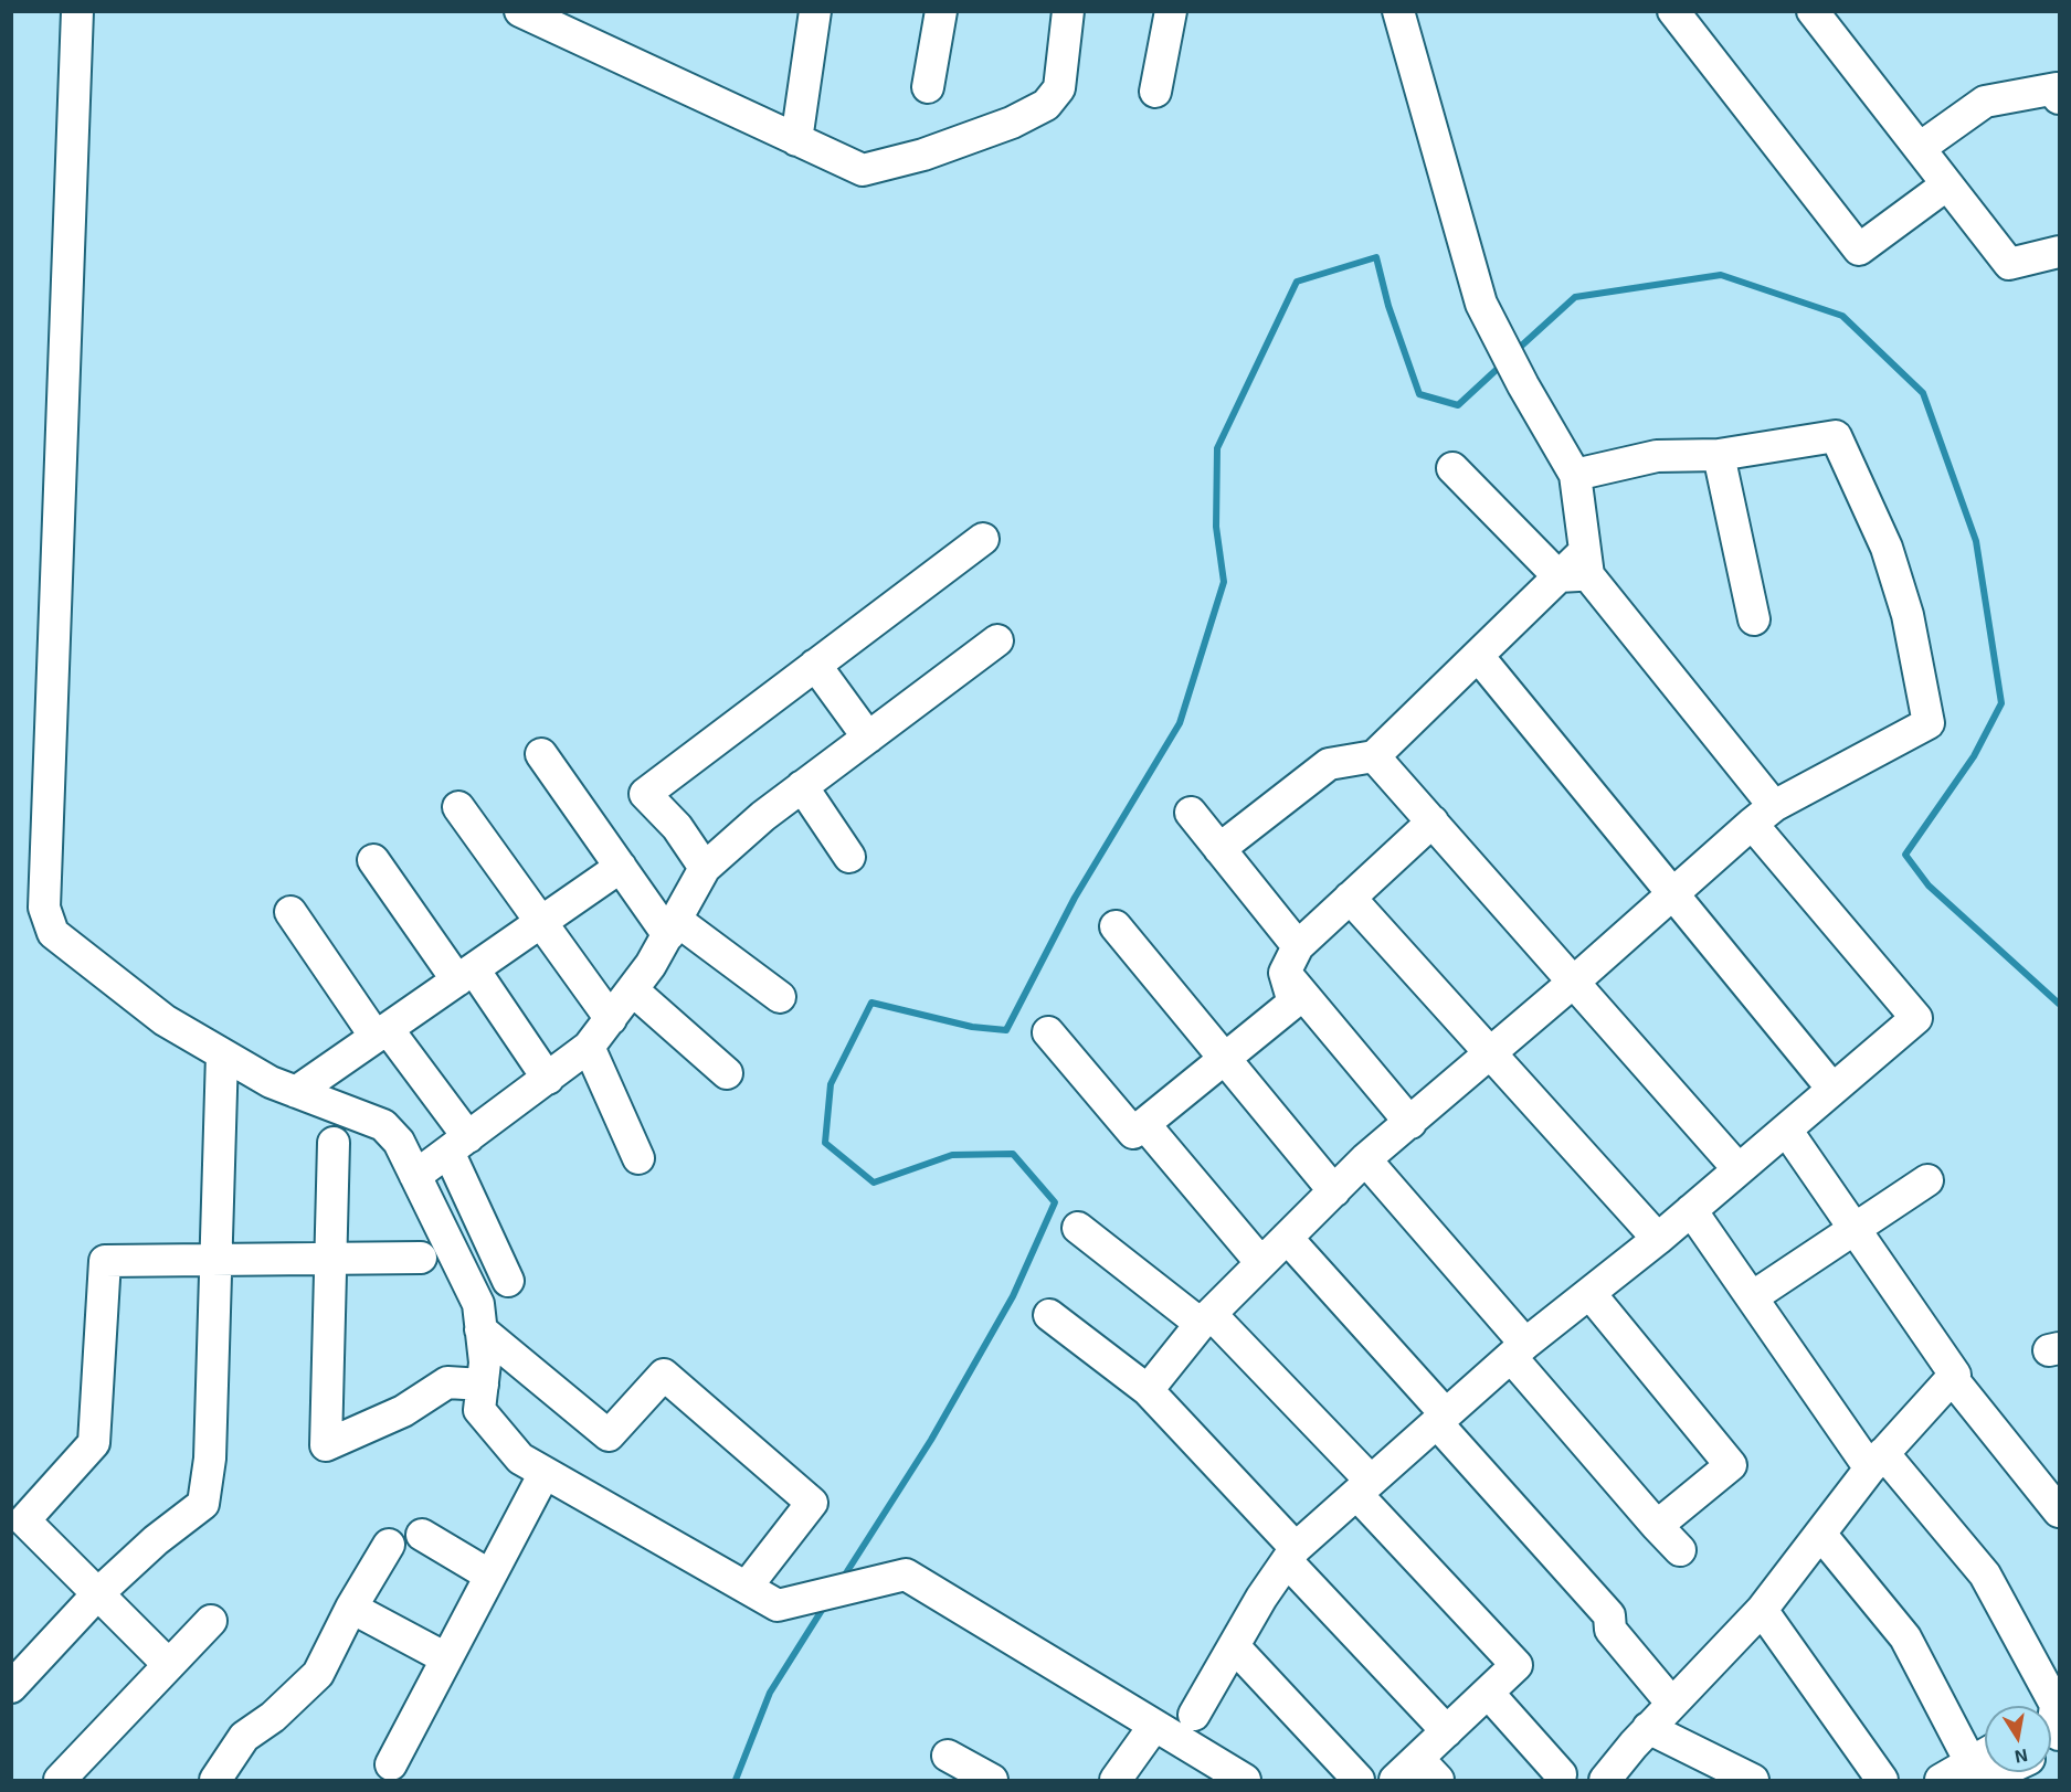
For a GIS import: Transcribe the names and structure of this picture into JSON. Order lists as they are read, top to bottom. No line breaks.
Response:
{"north":"bottom"}
